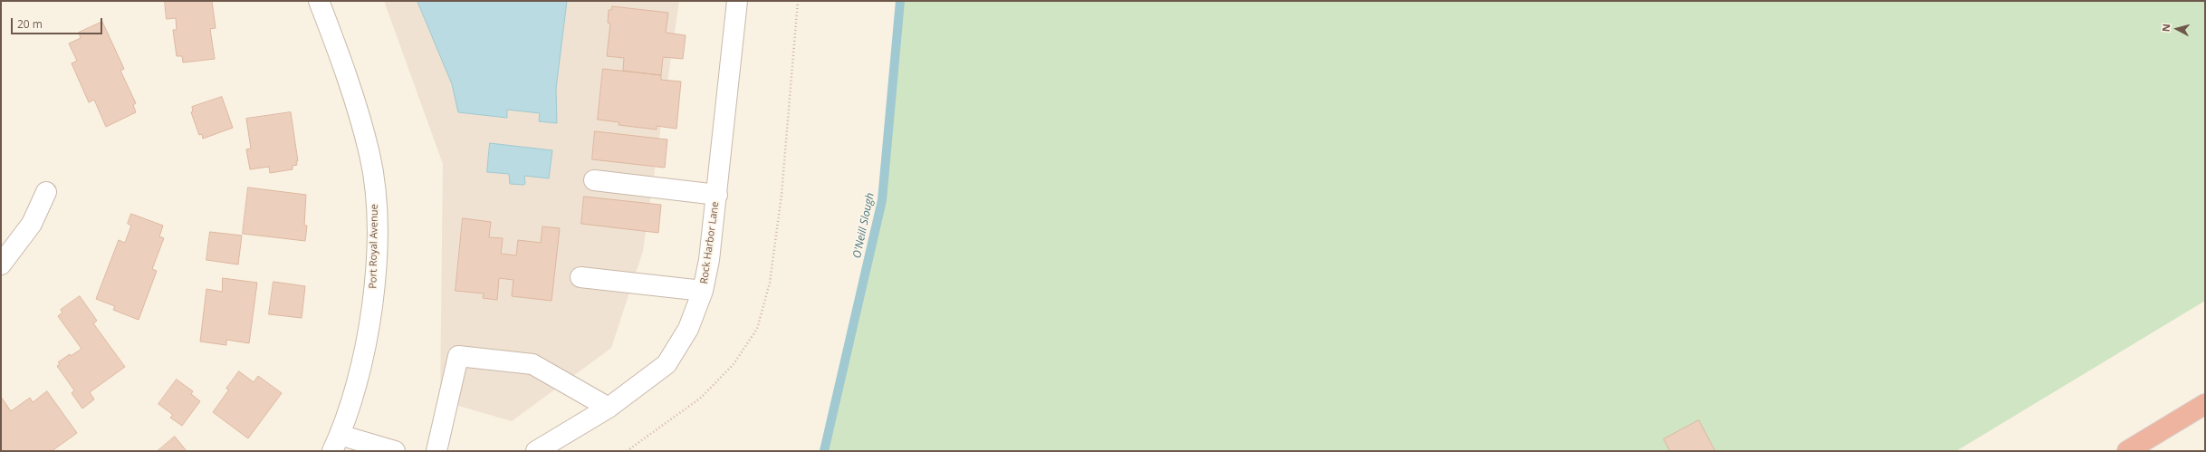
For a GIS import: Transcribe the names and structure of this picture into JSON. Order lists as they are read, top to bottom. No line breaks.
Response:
{"streets":{"street":["Rock Harbor Lane","Port Royal Avenue"]},"water":["O'Neill Slough"],"scale_bar":"20 m","north":"left"}
